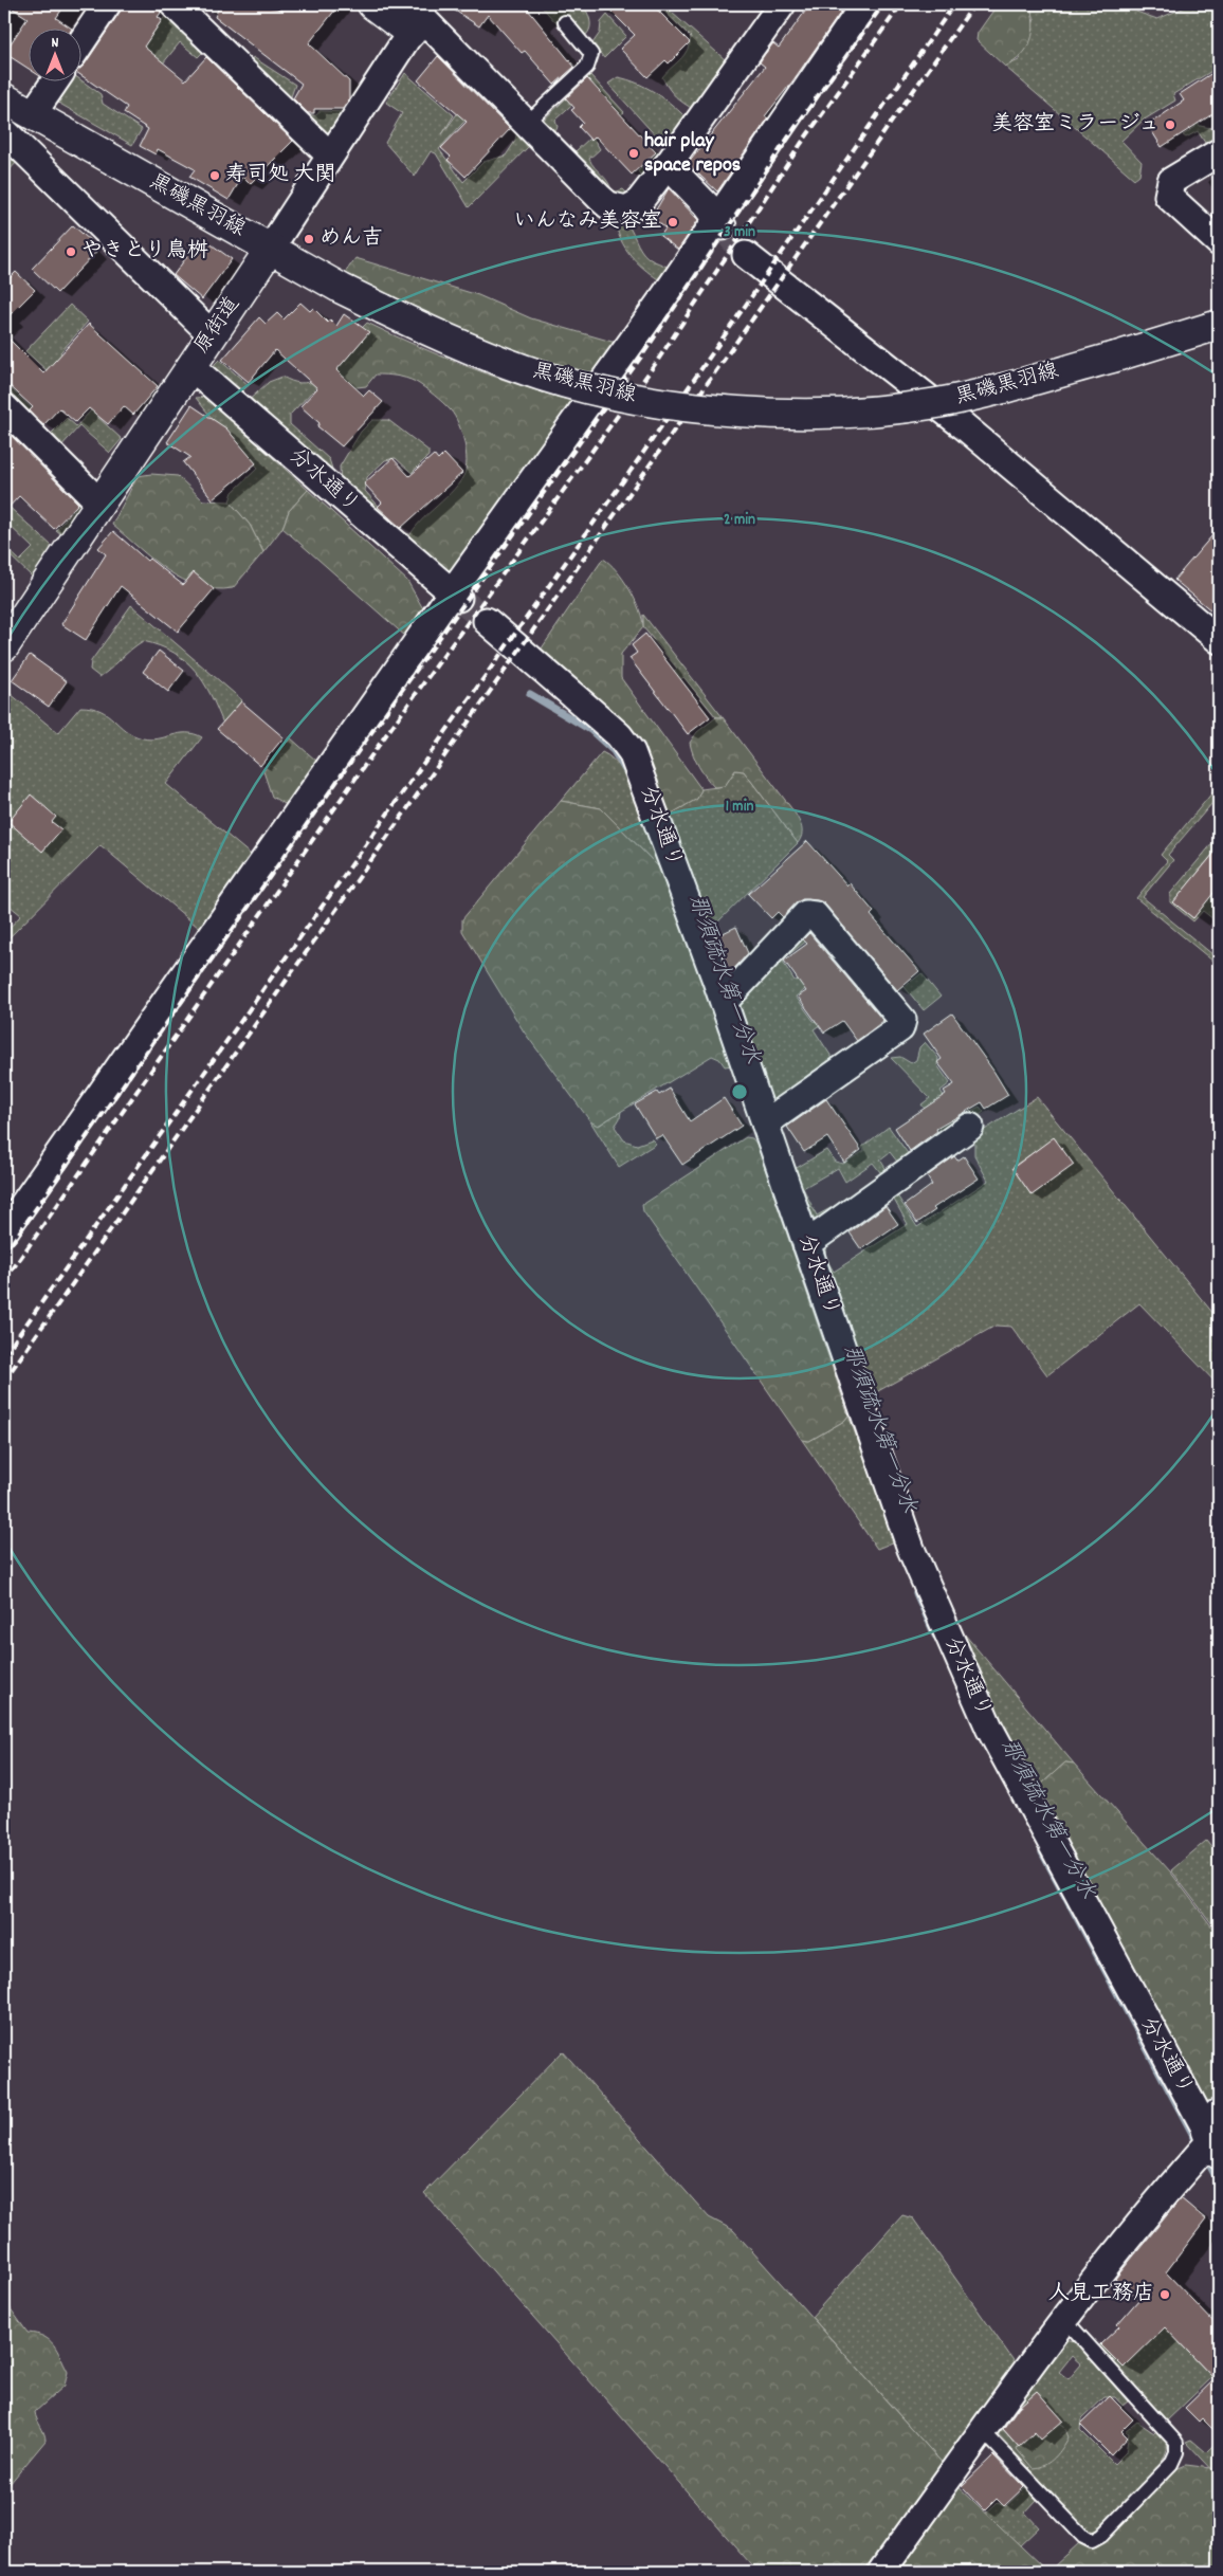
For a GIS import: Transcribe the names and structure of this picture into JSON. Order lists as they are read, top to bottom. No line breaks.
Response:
{"streets":{"main road":["黒磯黒羽線","原街道"],"street":["分水通り"]},"crossings":[["黒磯黒羽線","原街道"],["原街道","分水通り"]],"water":["那須疏水第一分水"],"places":["美容室ミラージュ","hair play space repos","寿司処 大関","いんなみ美容室","めん吉","やきとり鳥桝","人見工務店"],"north":"top","rings":["3 min","2 min","1 min"]}
